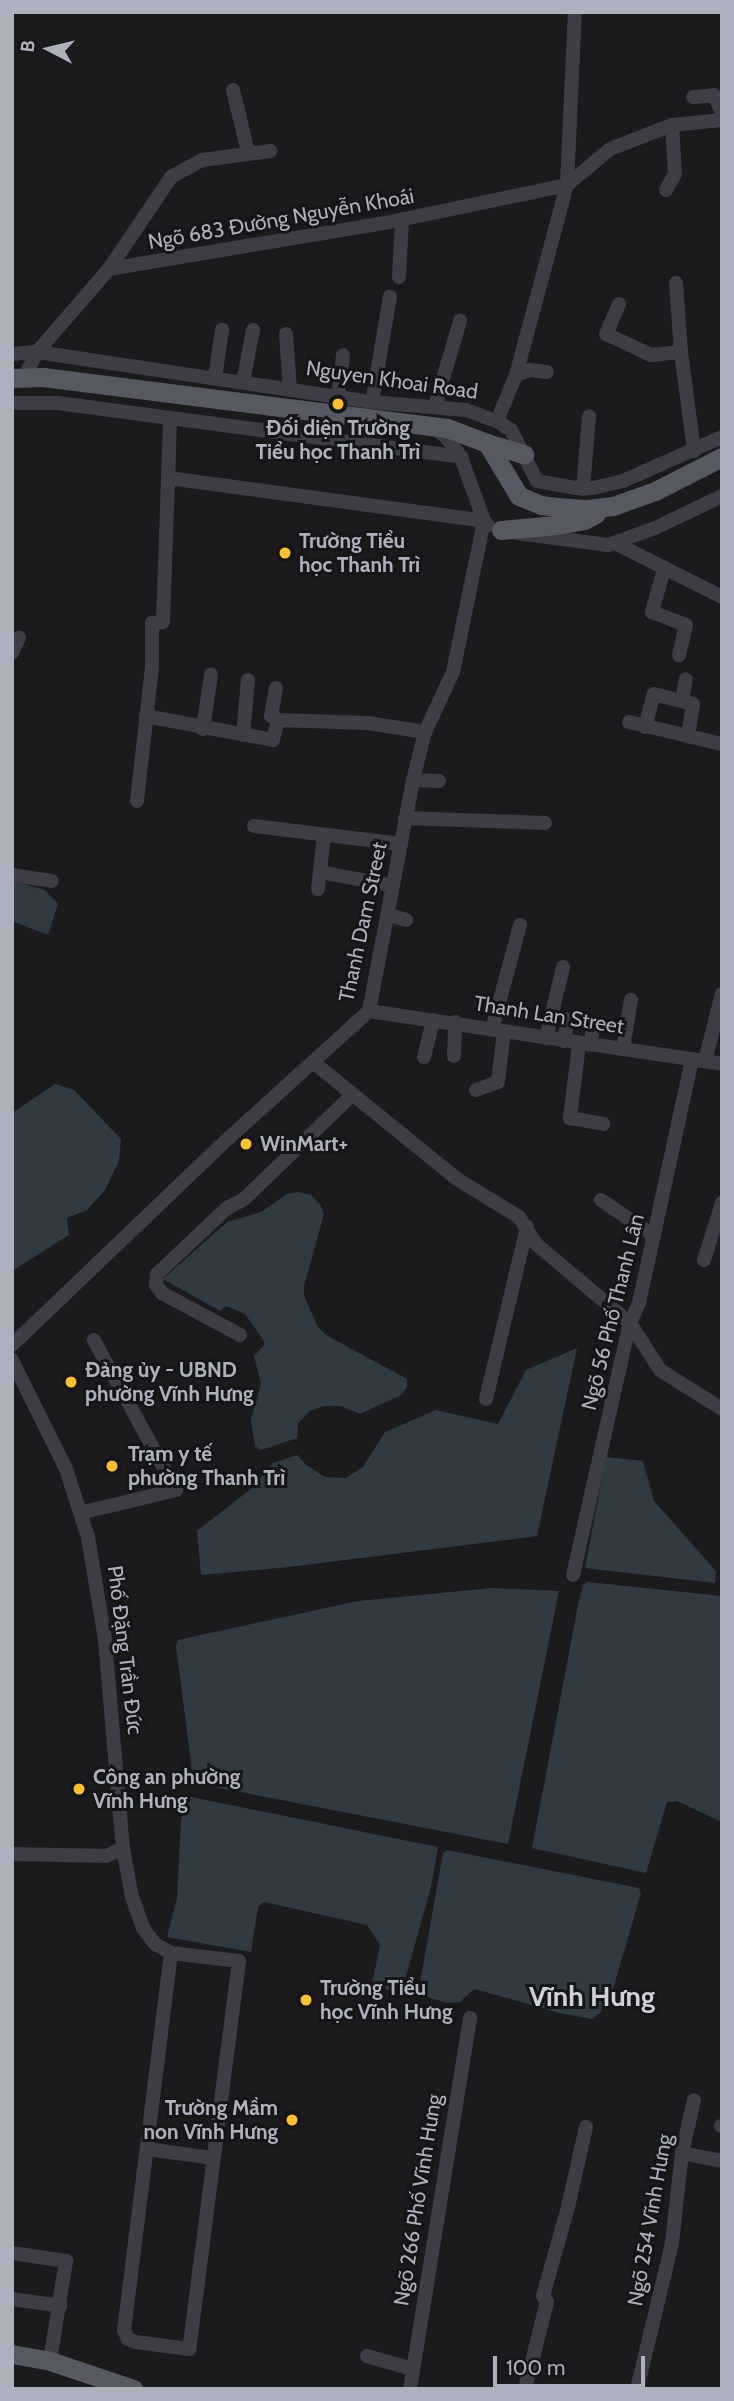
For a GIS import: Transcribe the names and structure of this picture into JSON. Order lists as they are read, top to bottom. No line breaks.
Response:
{"streets":{"main road":["Nguyen Khoai Road"],"street":["Ngõ 683 Đường Nguyễn Khoái","Thanh Dam Street","Thanh Lan Street","Ngõ 56 Phố Thanh Lân","Phố Đặng Trần Đức","Ngõ 266 Phố Vĩnh Hưng","Ngõ 254 Vĩnh Hưng"]},"crossings":[["Thanh Dam Street","Thanh Lan Street"],["Thanh Lan Street","Ngõ 56 Phố Thanh Lân"]],"districts":["Vĩnh Hưng"],"places":["Đối diện Trường Tiểu học Thanh Trì","Trường Tiểu học Thanh Trì","WinMart+","Đảng ủy - UBND phường Vĩnh Hưng","Trạm y tế phường Thanh Trì","Công an phường Vĩnh Hưng","Trường Tiểu học Vĩnh Hưng","Trường Mầm non Vĩnh Hưng"],"scale_bar":"100 m","north":"left"}
